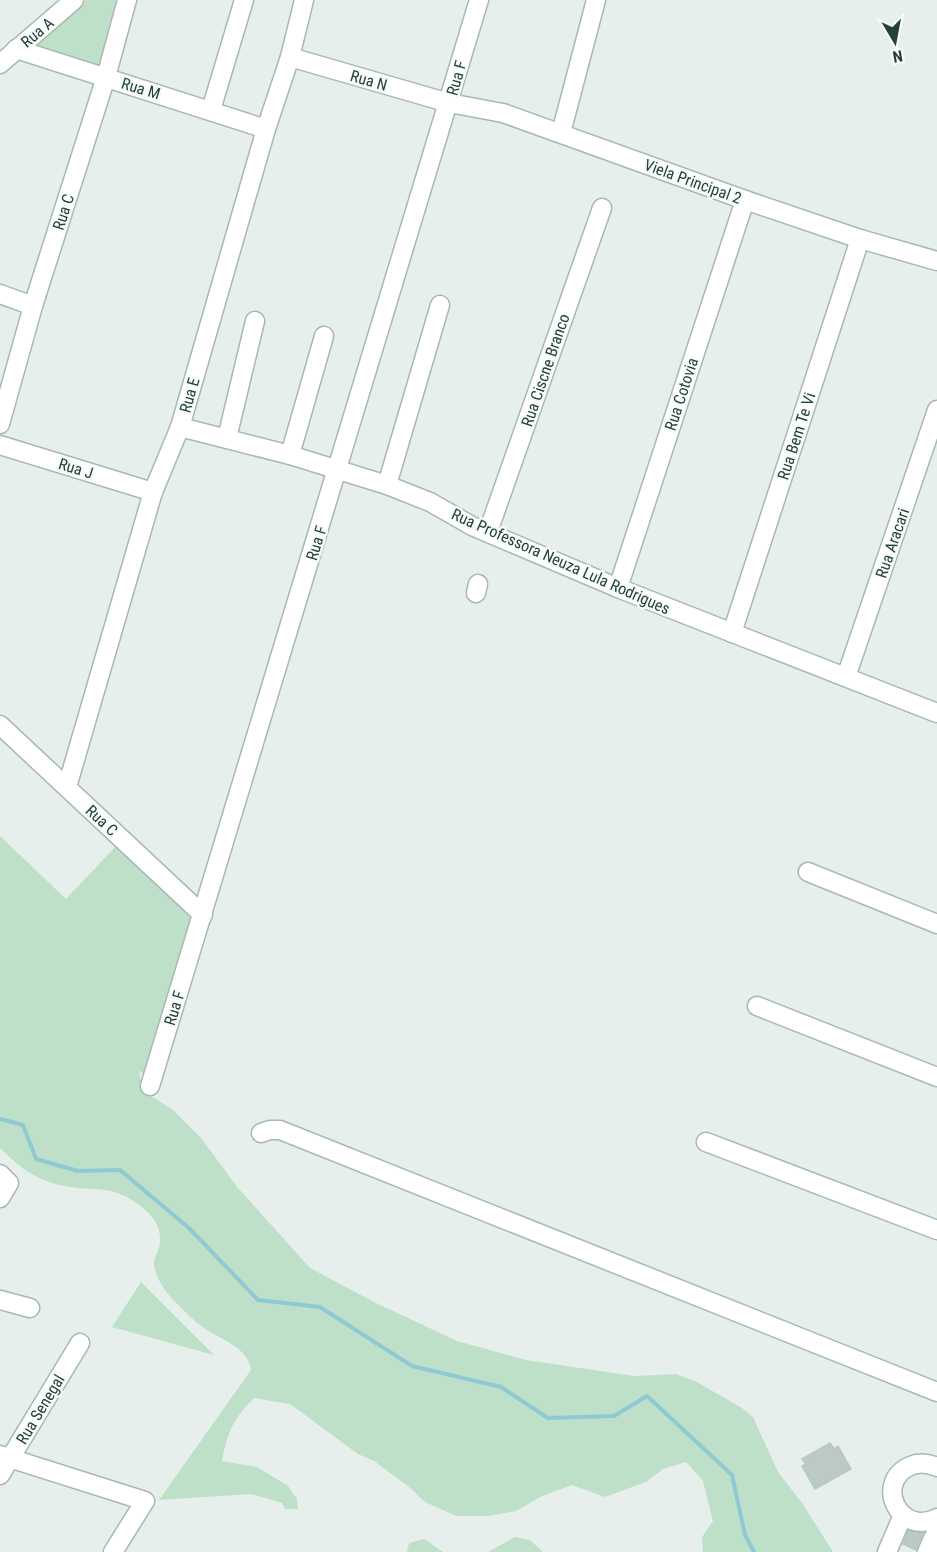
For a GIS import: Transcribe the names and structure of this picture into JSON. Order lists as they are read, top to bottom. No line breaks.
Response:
{"streets":{"street":["Rua A","Rua F","Rua N","Rua M","Viela Principal 2","Rua C","Rua Ciscne Branco","Rua Cotovia","Rua E","Rua Bem Te Vi","Rua J","Rua Aracari","Rua Professora Neuza Lula Rodrigues","Rua Senegal"]},"crossings":[["Rua A","Rua M"],["Rua F","Rua N"],["Rua F","Viela Principal 2"],["Rua F","Rua C"],["Rua F","Rua Professora Neuza Lula Rodrigues"],["Rua N","Viela Principal 2"],["Rua N","Rua E"],["Rua M","Rua C"],["Rua M","Rua E"],["Viela Principal 2","Rua Cotovia"],["Viela Principal 2","Rua Bem Te Vi"],["Rua C","Rua E"],["Rua Ciscne Branco","Rua Professora Neuza Lula Rodrigues"],["Rua Cotovia","Rua Professora Neuza Lula Rodrigues"],["Rua E","Rua J"],["Rua E","Rua Professora Neuza Lula Rodrigues"],["Rua Bem Te Vi","Rua Professora Neuza Lula Rodrigues"],["Rua Aracari","Rua Professora Neuza Lula Rodrigues"]],"north":"bottom"}
